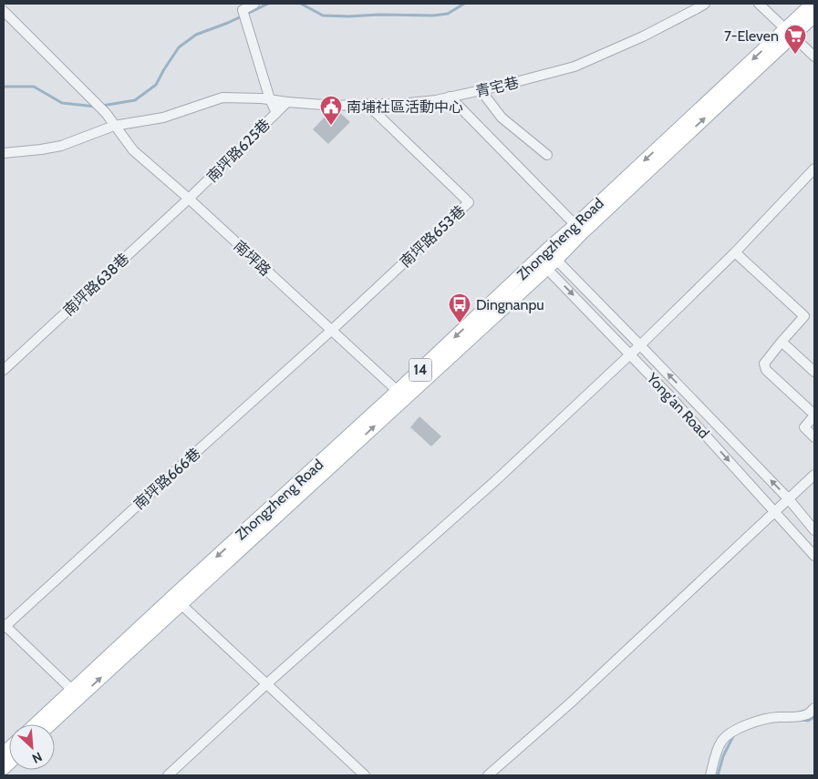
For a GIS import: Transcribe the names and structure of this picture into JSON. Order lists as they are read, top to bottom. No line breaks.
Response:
{"streets":{"main road":["Zhongzheng Road","14"],"street":["青宅巷","南坪路625巷","南坪路653巷","南坪路","南坪路638巷","Yong'an Road","南坪路666巷"]},"crossings":[["青宅巷","南坪路625巷"],["青宅巷","南坪路653巷"],["青宅巷","南坪路"],["南坪路625巷","南坪路"],["南坪路625巷","南坪路638巷"],["南坪路653巷","南坪路"],["南坪路653巷","南坪路666巷"],["Zhongzheng Road","南坪路"],["Zhongzheng Road","Yong'an Road"],["南坪路","南坪路638巷"],["南坪路","南坪路666巷"]],"places":{"supermarket":["7-Eleven"],"public building":["南埔社區活動中心"],"bus stop":["Dingnanpu"]},"north":"bottom right"}
